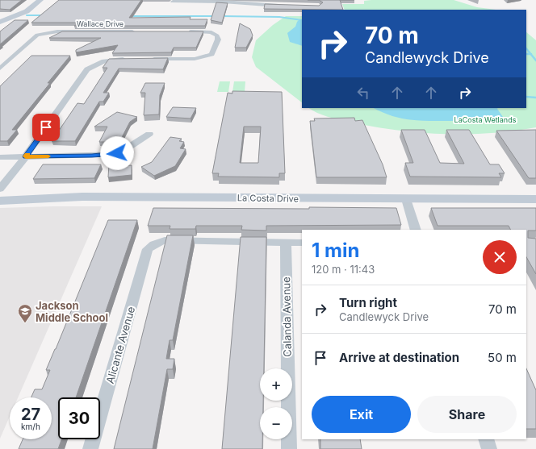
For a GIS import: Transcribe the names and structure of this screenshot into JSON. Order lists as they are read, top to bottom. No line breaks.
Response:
{"streets":{"street":["Wallace Drive","La Costa Drive","Calanda Avenue","Alicante Avenue"]},"crossings":[["Calanda Avenue","Alicante Avenue"]],"parks":["LaCosta Wetlands"],"places":{"school or university":["Jackson Middle School"]},"page":{"turn":["70 m","Candlewyck Drive"],"heading":["1 min","120 m · 11:43"],"list":[{"name":"Turn right","note":"Candlewyck Drive","value":"70 m"},{"name":"Arrive at destination","value":"50 m"}],"map_buttons":["+","−"],"buttons":["Exit","Share"],"speed":"27 km/h","limit":"30"}}
